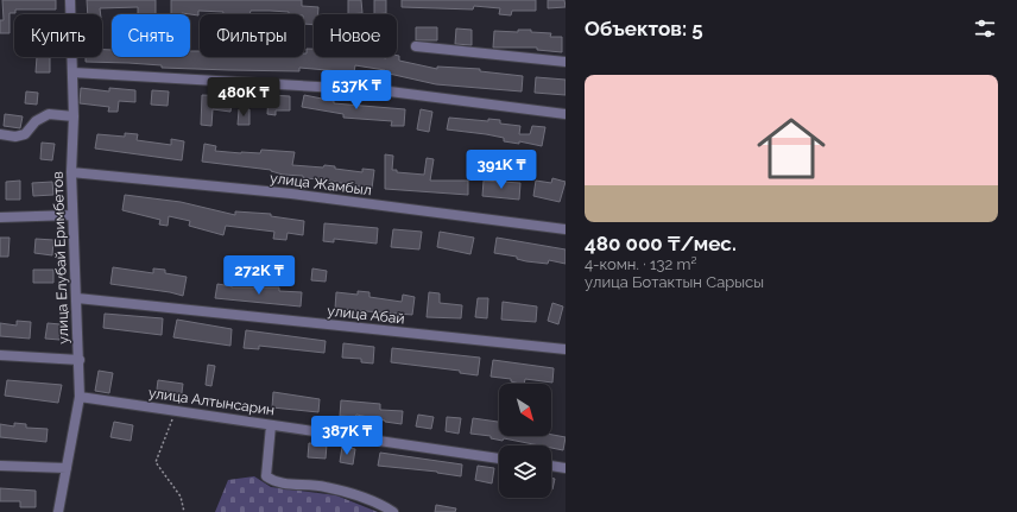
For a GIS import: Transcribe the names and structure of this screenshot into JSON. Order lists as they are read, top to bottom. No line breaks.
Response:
{"streets":{"street":["улица Жамбыл","улица Елубай Еримбетов","улица Абай","улица Алтынсарин"]},"crossings":[["улица Жамбыл","улица Елубай Еримбетов"],["улица Елубай Еримбетов","улица Абай"],["улица Елубай Еримбетов","улица Алтынсарин"]],"north":"bottom right","page":{"heading":"Объектов: 5","chip":["Купить","Снять","Фильтры","Новое"],"list":[{"name":"480 000 ₸/мес.","note":"4-комн. · 132 m² · улица Ботактын Сарысы"}],"price":["537K ₸","480K ₸","391K ₸","272K ₸","387K ₸"]}}
